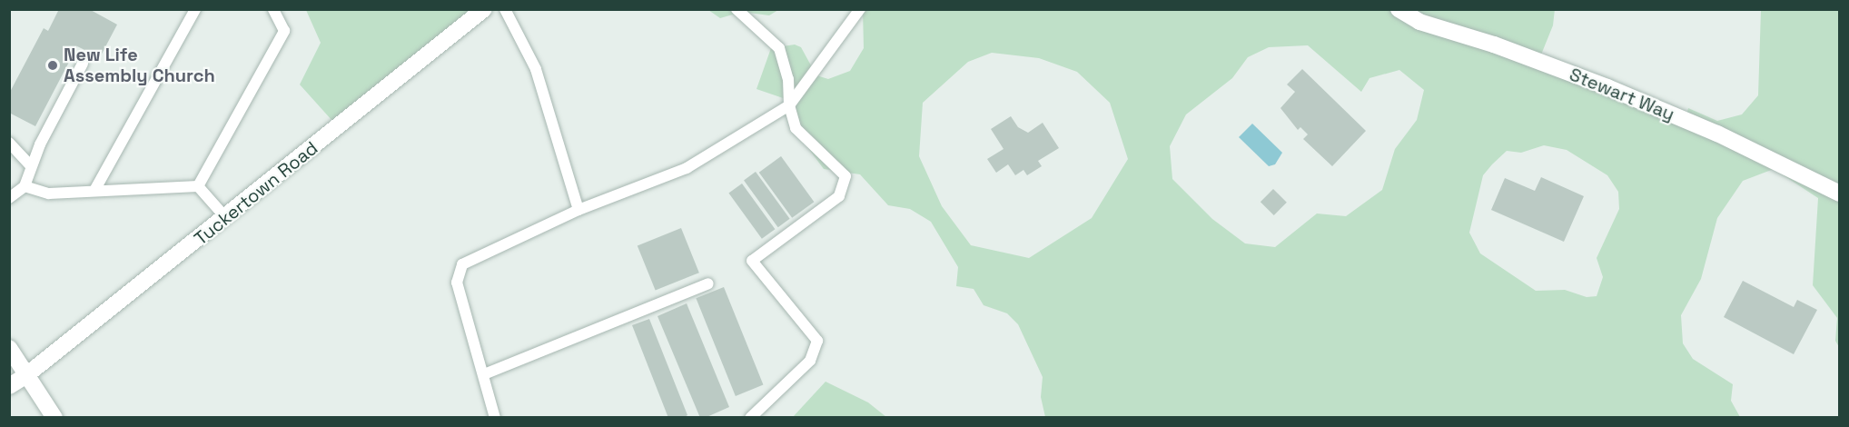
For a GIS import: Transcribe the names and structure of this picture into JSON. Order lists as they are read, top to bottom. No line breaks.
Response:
{"streets":{"street":["Stewart Way","Tuckertown Road"]},"places":["New Life Assembly Church"]}
